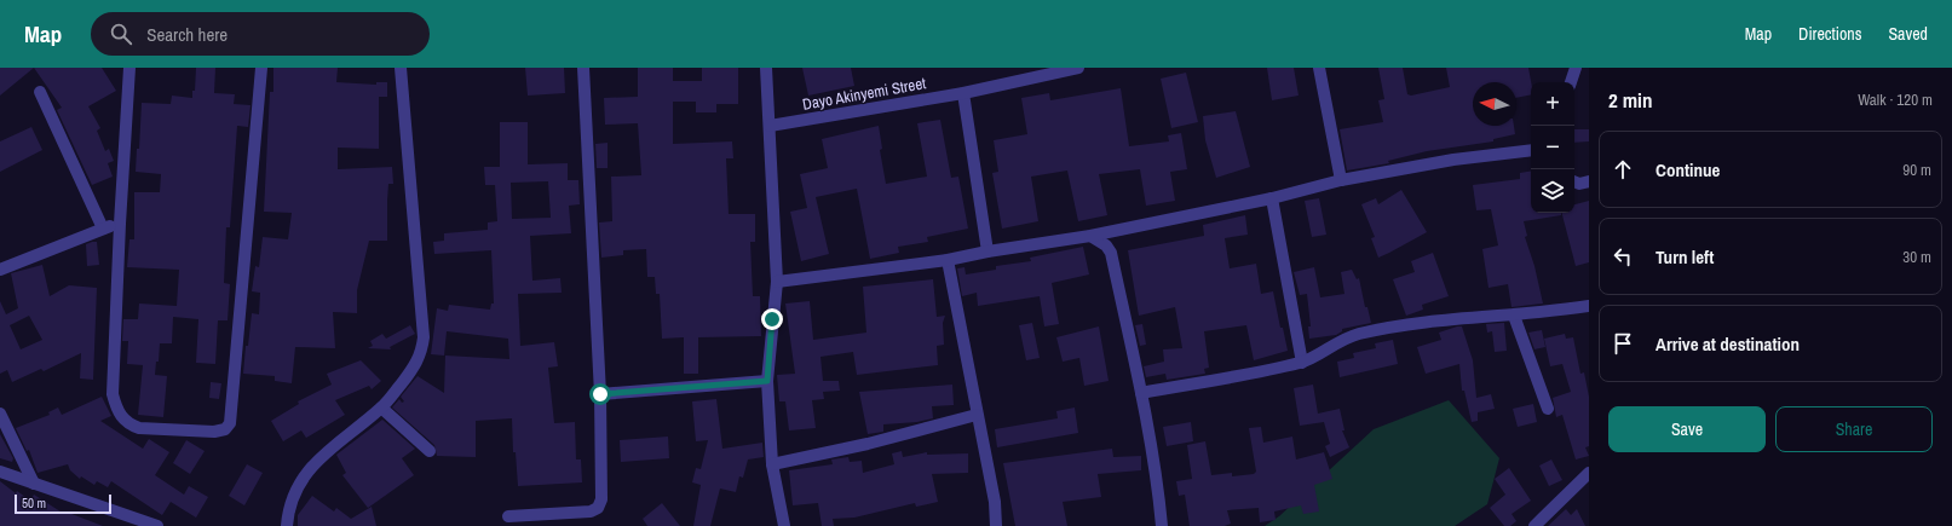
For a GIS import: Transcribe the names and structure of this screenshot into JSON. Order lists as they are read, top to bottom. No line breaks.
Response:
{"streets":{"street":["Dayo Akinyemi Street"]},"scale_bar":"50 m","north":"left","page":{"header":"Map","search":"Search here","nav":["Map","Directions","Saved"],"heading":["2 min","Walk · 120 m"],"map_buttons":["+","−"],"list":[["Continue","90 m"],["Turn left","30 m"],"Arrive at destination"],"buttons":["Save","Share"],"scale":"50 m"}}
